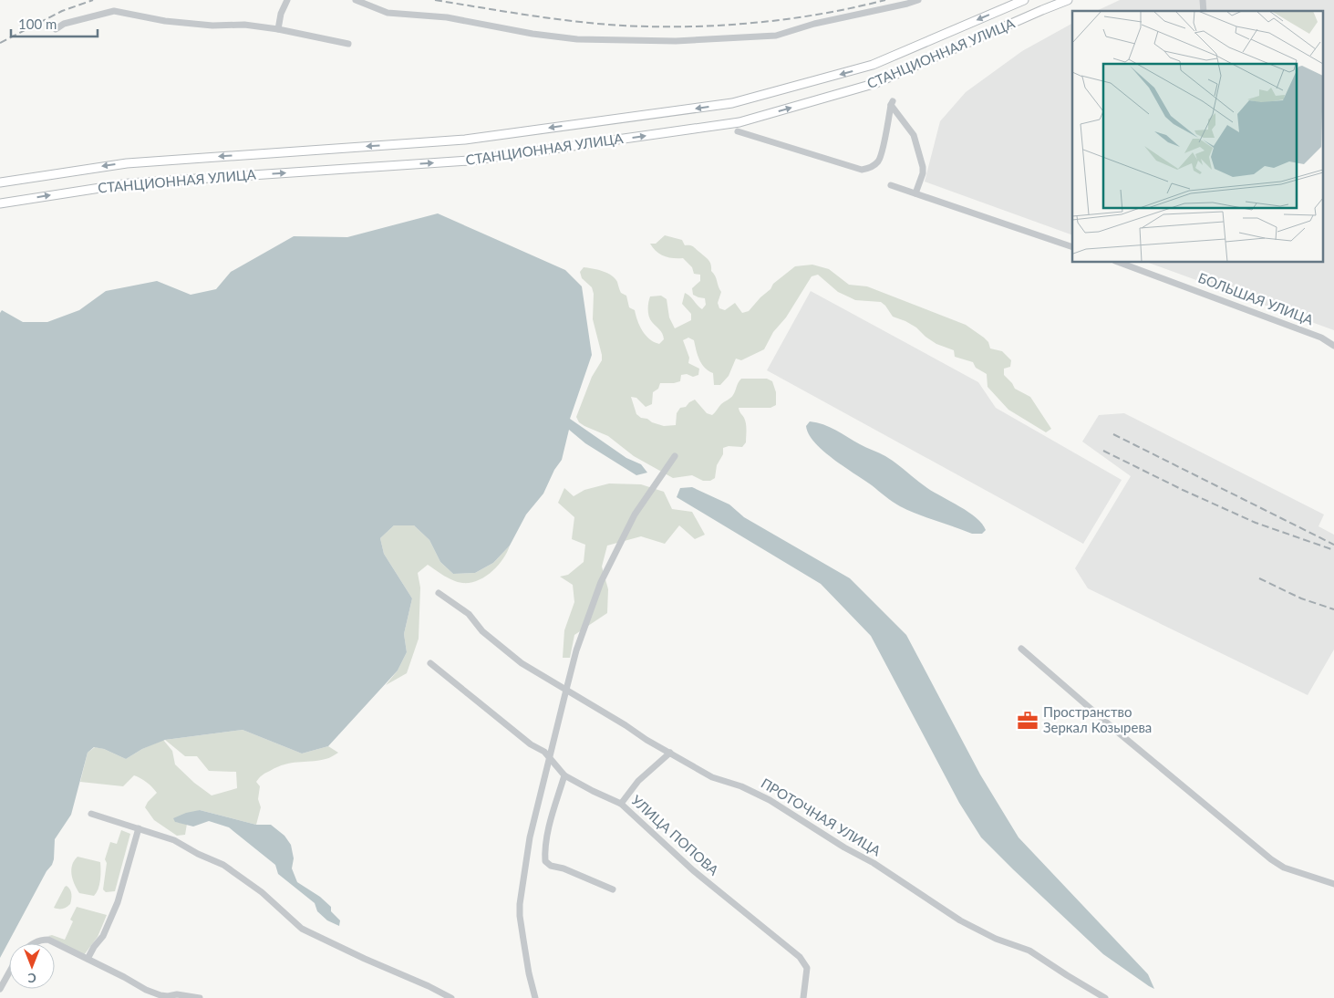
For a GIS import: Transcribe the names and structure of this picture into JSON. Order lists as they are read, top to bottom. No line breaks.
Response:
{"streets":{"main road":["СТАНЦИОННАЯ УЛИЦА"],"street":["БОЛЬШАЯ УЛИЦА","ПРОТОЧНАЯ УЛИЦА","УЛИЦА ПОПОВА"]},"places":{"office":["Пространство Зеркал Козырева"]},"scale_bar":"100 m","north":"bottom"}
